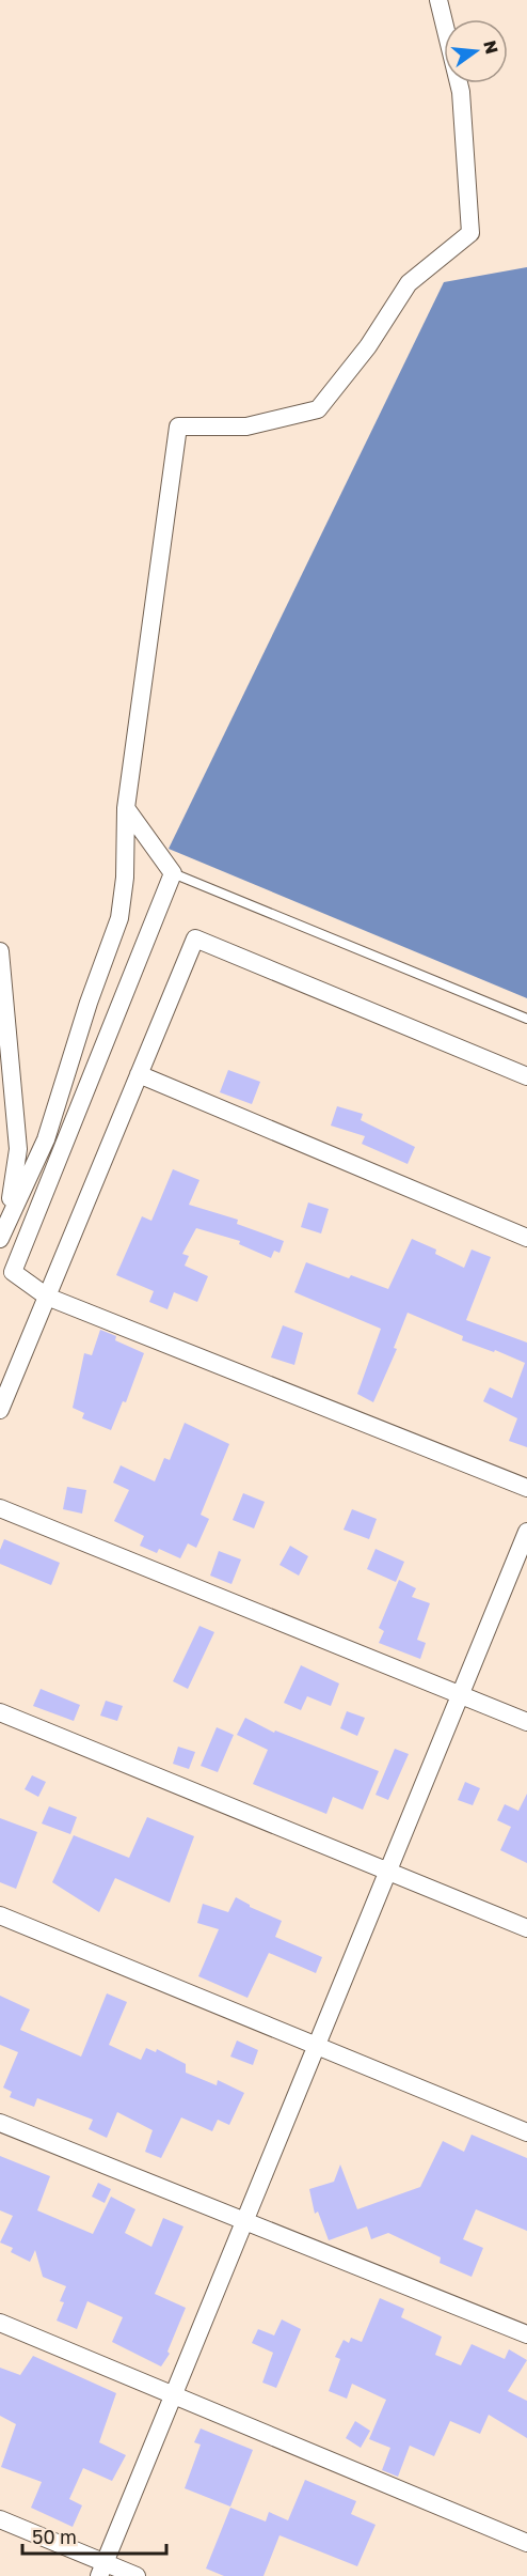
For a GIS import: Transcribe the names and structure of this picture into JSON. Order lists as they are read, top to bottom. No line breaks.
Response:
{"scale_bar":"50 m","north":"right"}
